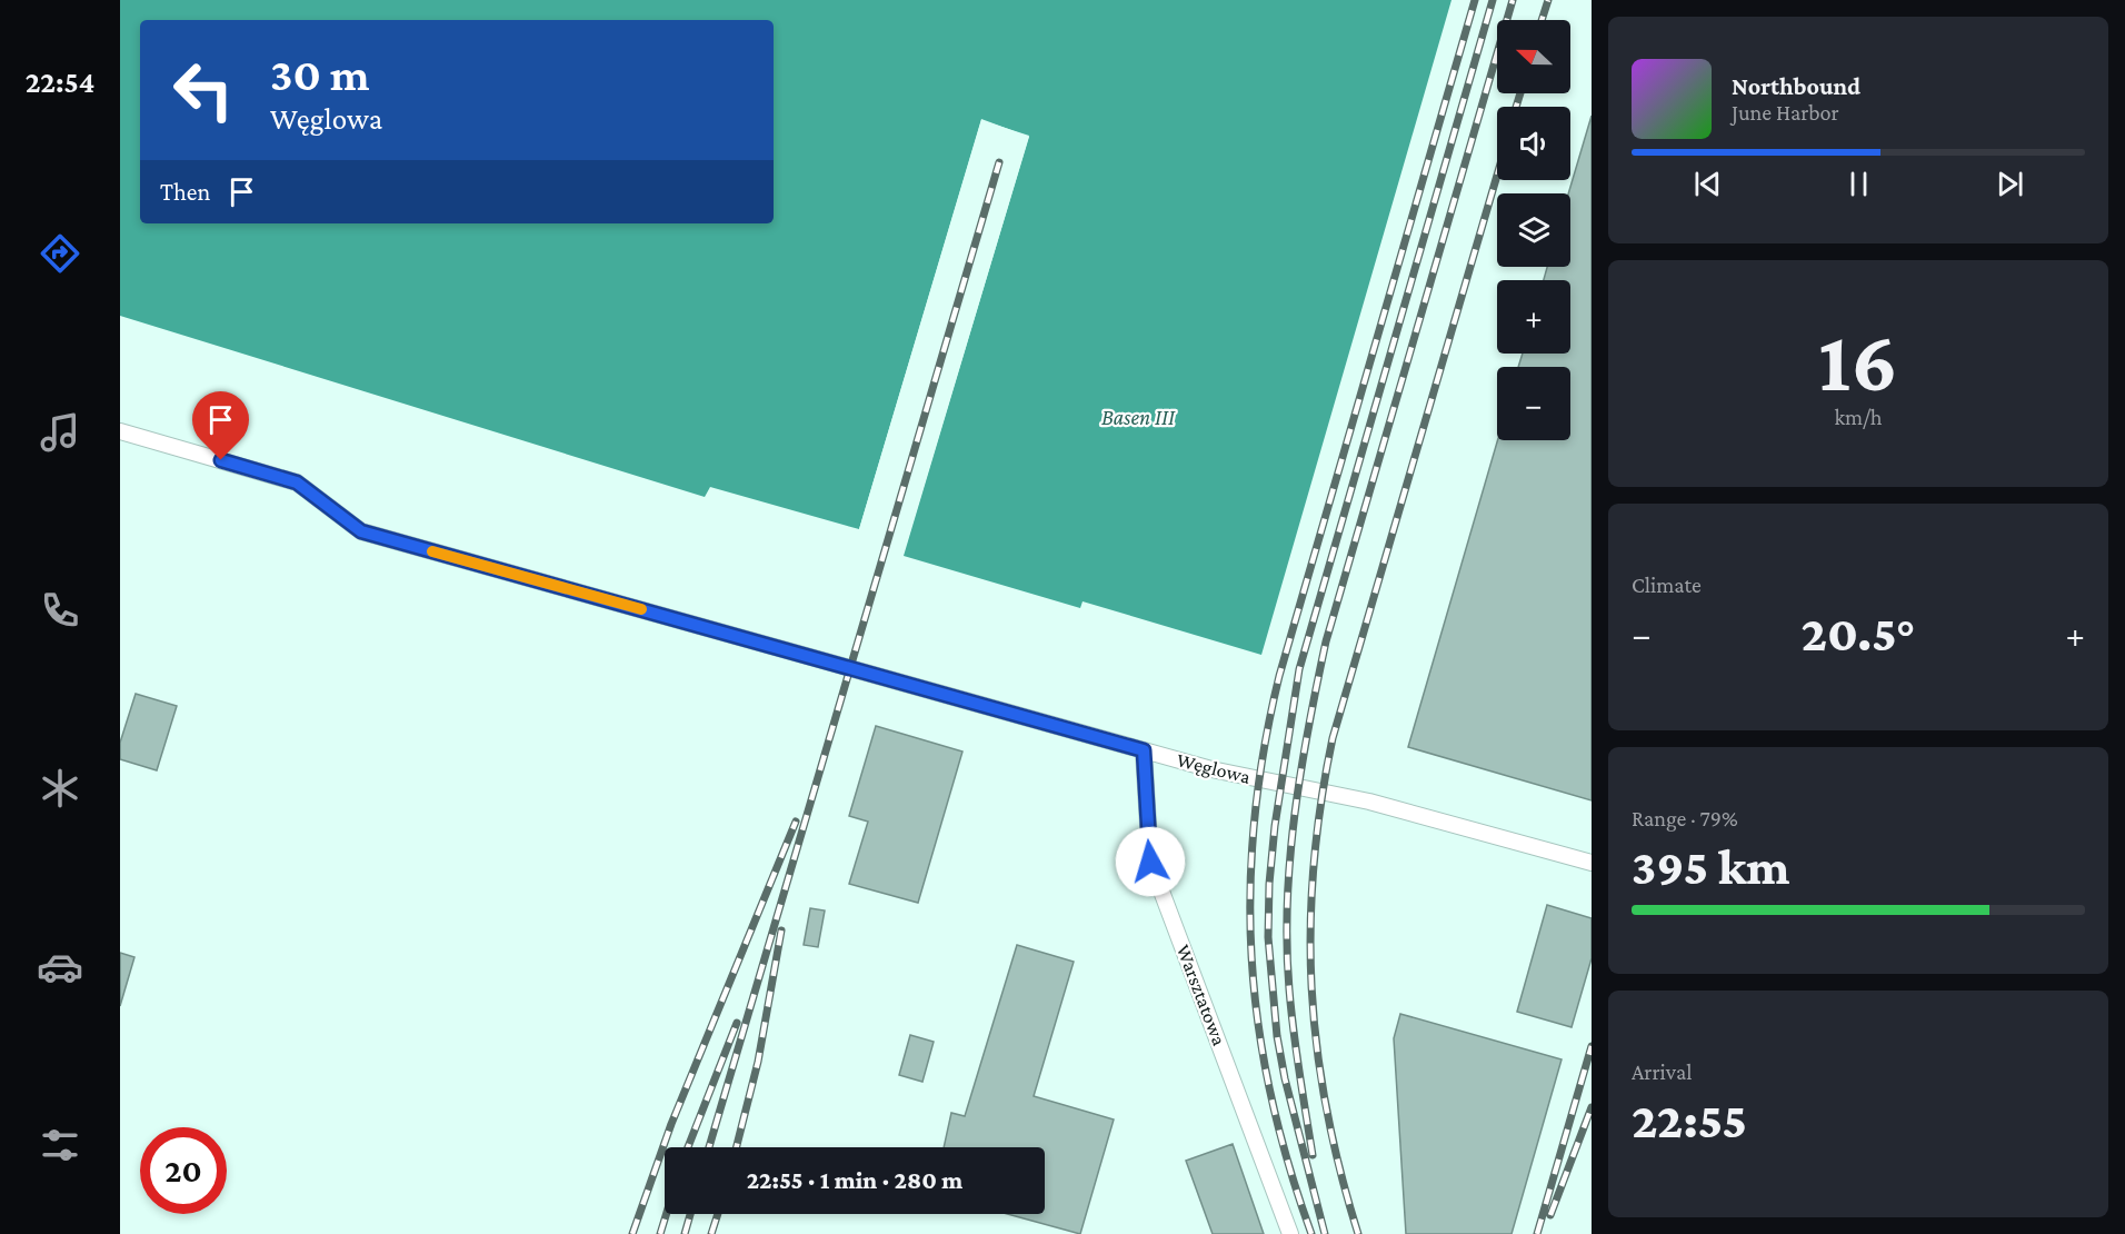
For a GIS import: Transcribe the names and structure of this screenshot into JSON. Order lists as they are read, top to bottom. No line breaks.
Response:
{"streets":{"lane":["Węglowa","Warsztatowa"]},"crossings":[["Węglowa","Warsztatowa"]],"water":["Basen III"],"north":"left","page":{"tabs":"22:54","map_buttons":["+","−"],"turn":["30 m","Węglowa"],"song":["Northbound","June Harbor"],"then":"Then","tile":[["16","km/h"],"Climate",["Range · 79%","395 km"],["Arrival","22:55"]],"heat":["−","20.5°","+"],"limit":"20","trip":"22:55 · 1 min · 280 m"}}
